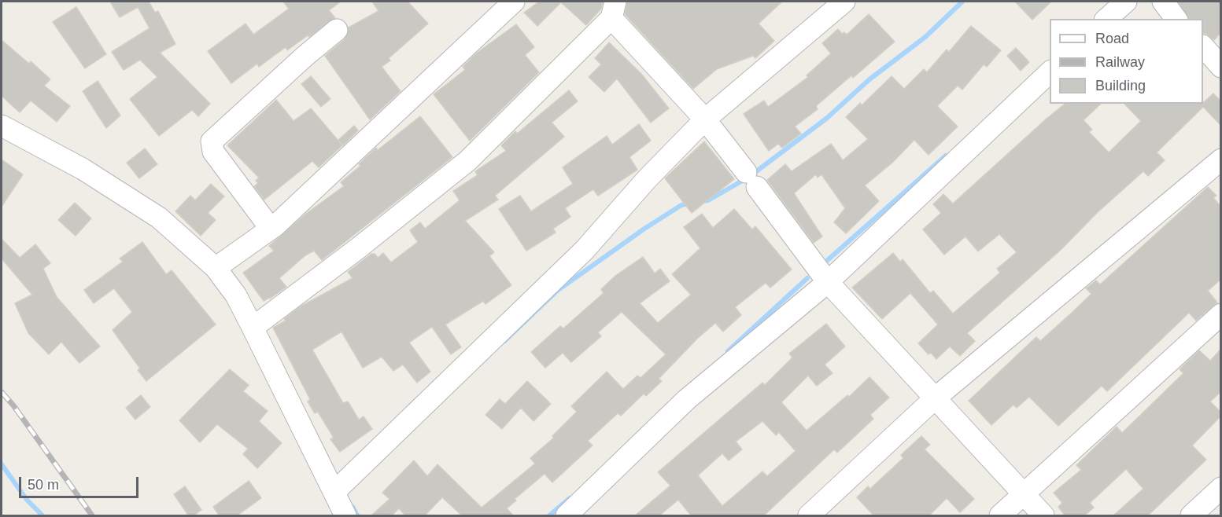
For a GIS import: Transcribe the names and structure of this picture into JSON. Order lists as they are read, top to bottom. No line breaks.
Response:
{"legend":["Road","Railway","Building"],"scale_bar":"50 m"}
